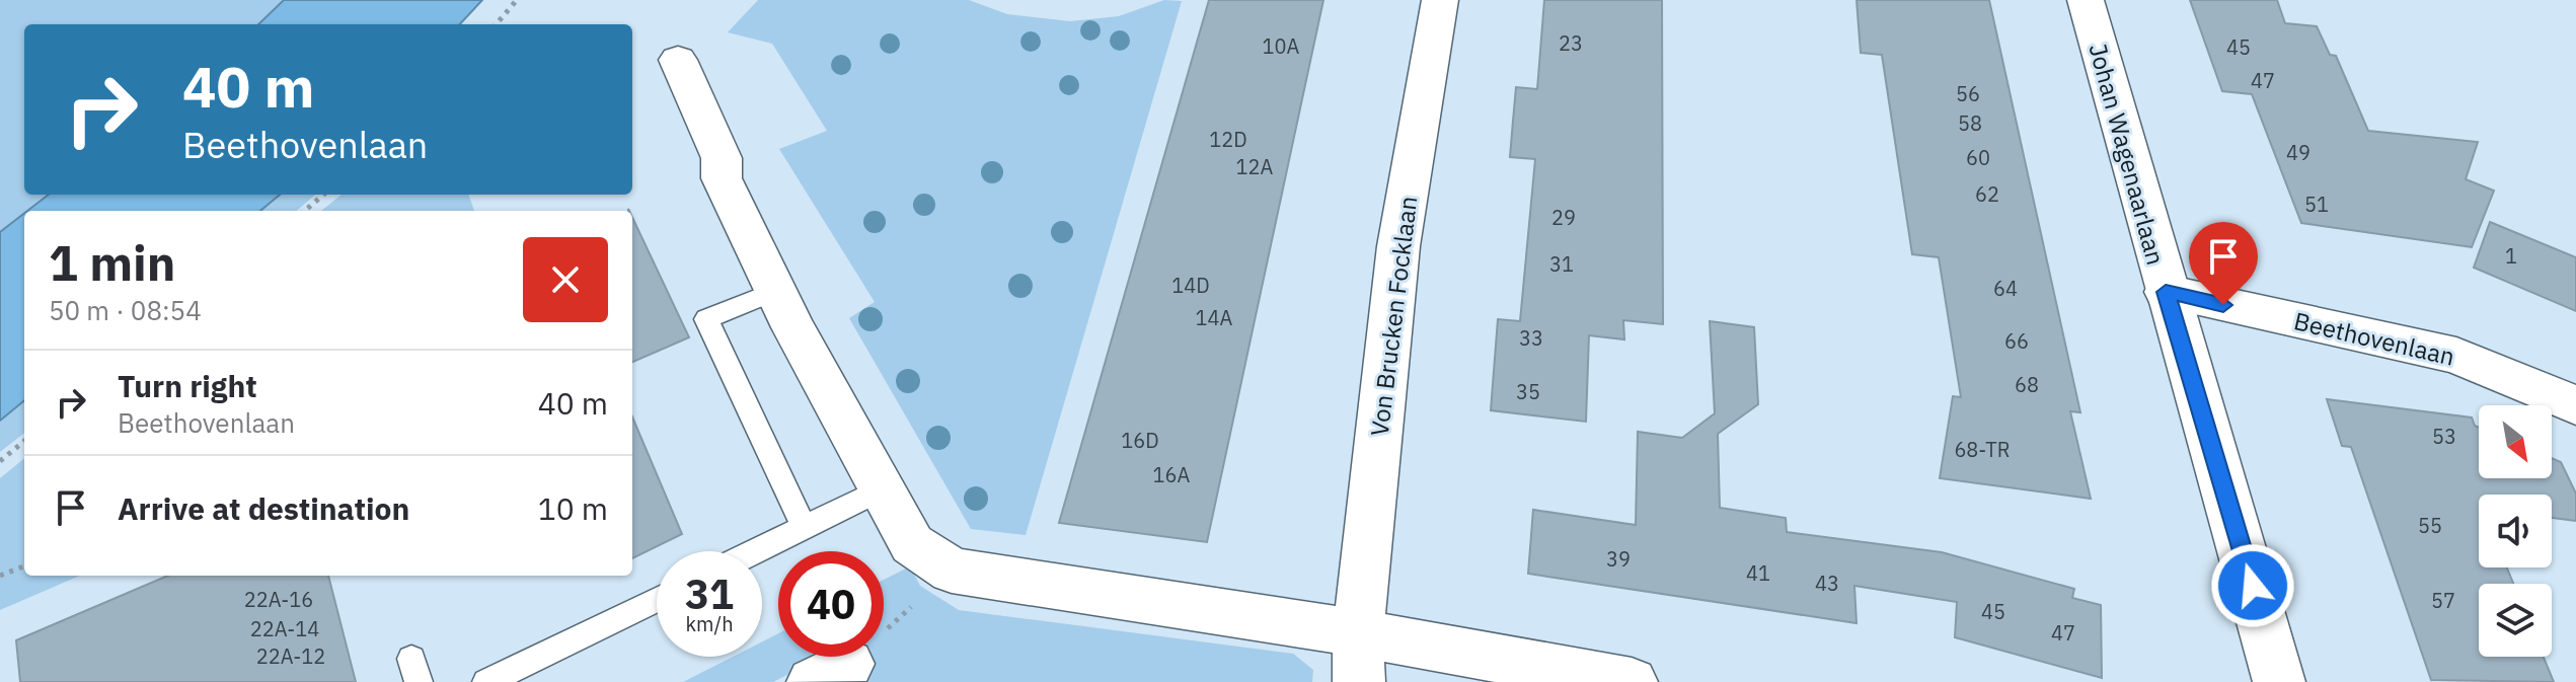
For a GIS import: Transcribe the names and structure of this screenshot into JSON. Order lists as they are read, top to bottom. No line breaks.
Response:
{"streets":{"street":["Johan Wagenaarlaan","Von Brucken Focklaan","Beethovenlaan"]},"crossings":[["Johan Wagenaarlaan","Beethovenlaan"]],"house_numbers":["23","10A","45","47","56","58","12D","49","60","12A","62","51","29","1","31","14D","64","14A","33","66","68","35","53","16D","68-TR","16A","55","39","41","43","22A-16","57","45","22A-14","47","22A-12"],"north":"bottom right","page":{"turn":["40 m","Beethovenlaan"],"heading":["1 min","50 m · 08:54"],"list":[{"name":"Turn right","note":"Beethovenlaan","value":"40 m"},{"name":"Arrive at destination","value":"10 m"}],"speed":"31 km/h","limit":"40"}}
